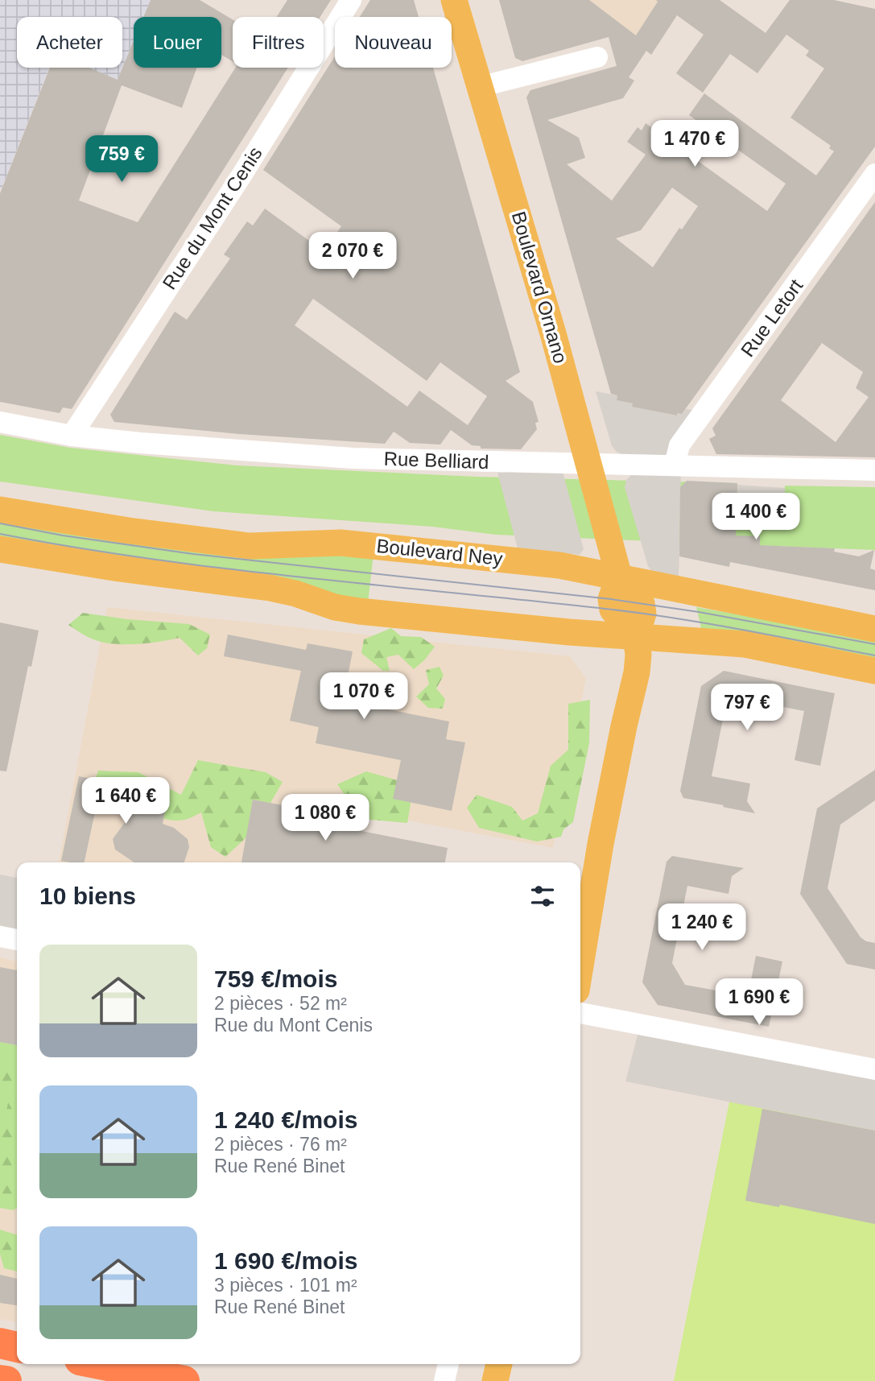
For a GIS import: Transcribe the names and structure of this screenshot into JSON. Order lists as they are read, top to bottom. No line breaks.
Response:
{"streets":{"main road":["Boulevard Ornano","Boulevard Ney"],"street":["Rue du Mont Cenis","Rue Letort","Rue Belliard"]},"crossings":[["Rue du Mont Cenis","Rue Belliard"],["Boulevard Ornano","Rue Belliard"],["Boulevard Ornano","Boulevard Ney"],["Rue Letort","Rue Belliard"]],"page":{"chip":["Acheter","Louer","Filtres","Nouveau"],"price":["1 470 €","759 €","2 070 €","1 400 €","1 070 €","797 €","1 640 €","1 080 €","1 240 €","1 690 €"],"heading":"10 biens","list":[{"name":"759 €/mois","note":"2 pièces · 52 m² · Rue du Mont Cenis"},{"name":"1 240 €/mois","note":"2 pièces · 76 m² · Rue René Binet"},{"name":"1 690 €/mois","note":"3 pièces · 101 m² · Rue René Binet"}]}}
